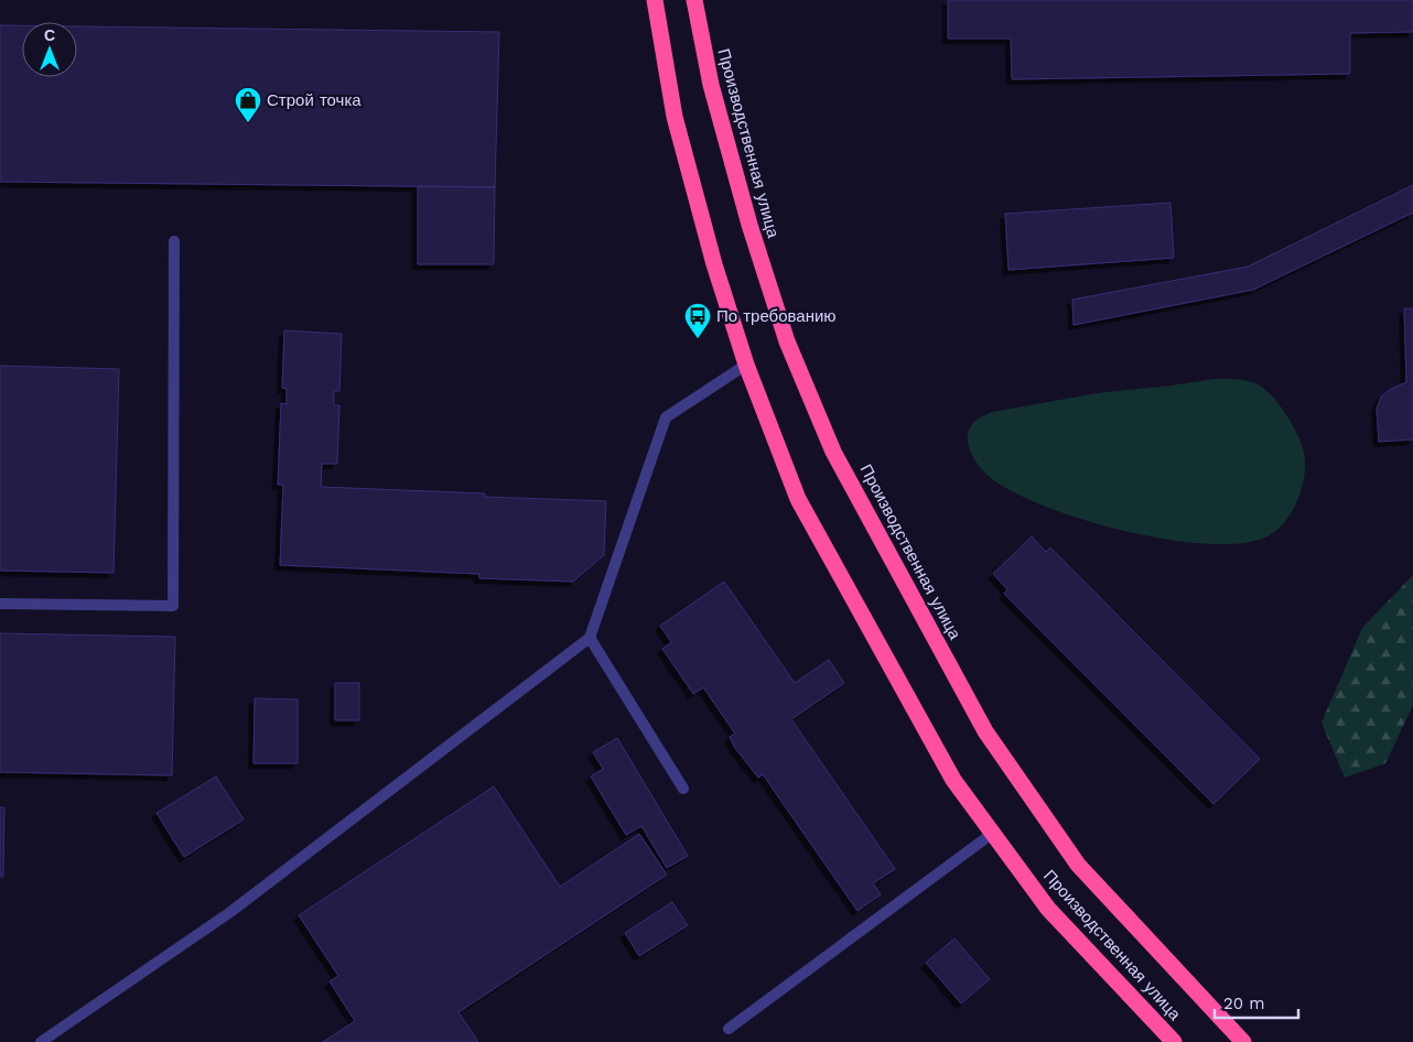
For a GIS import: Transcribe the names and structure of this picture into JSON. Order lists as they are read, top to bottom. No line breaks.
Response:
{"streets":{"highway":["Производственная улица"]},"places":{"shop":["Строй точка"],"bus stop":["По требованию"]},"scale_bar":"20 m","north":"top"}
